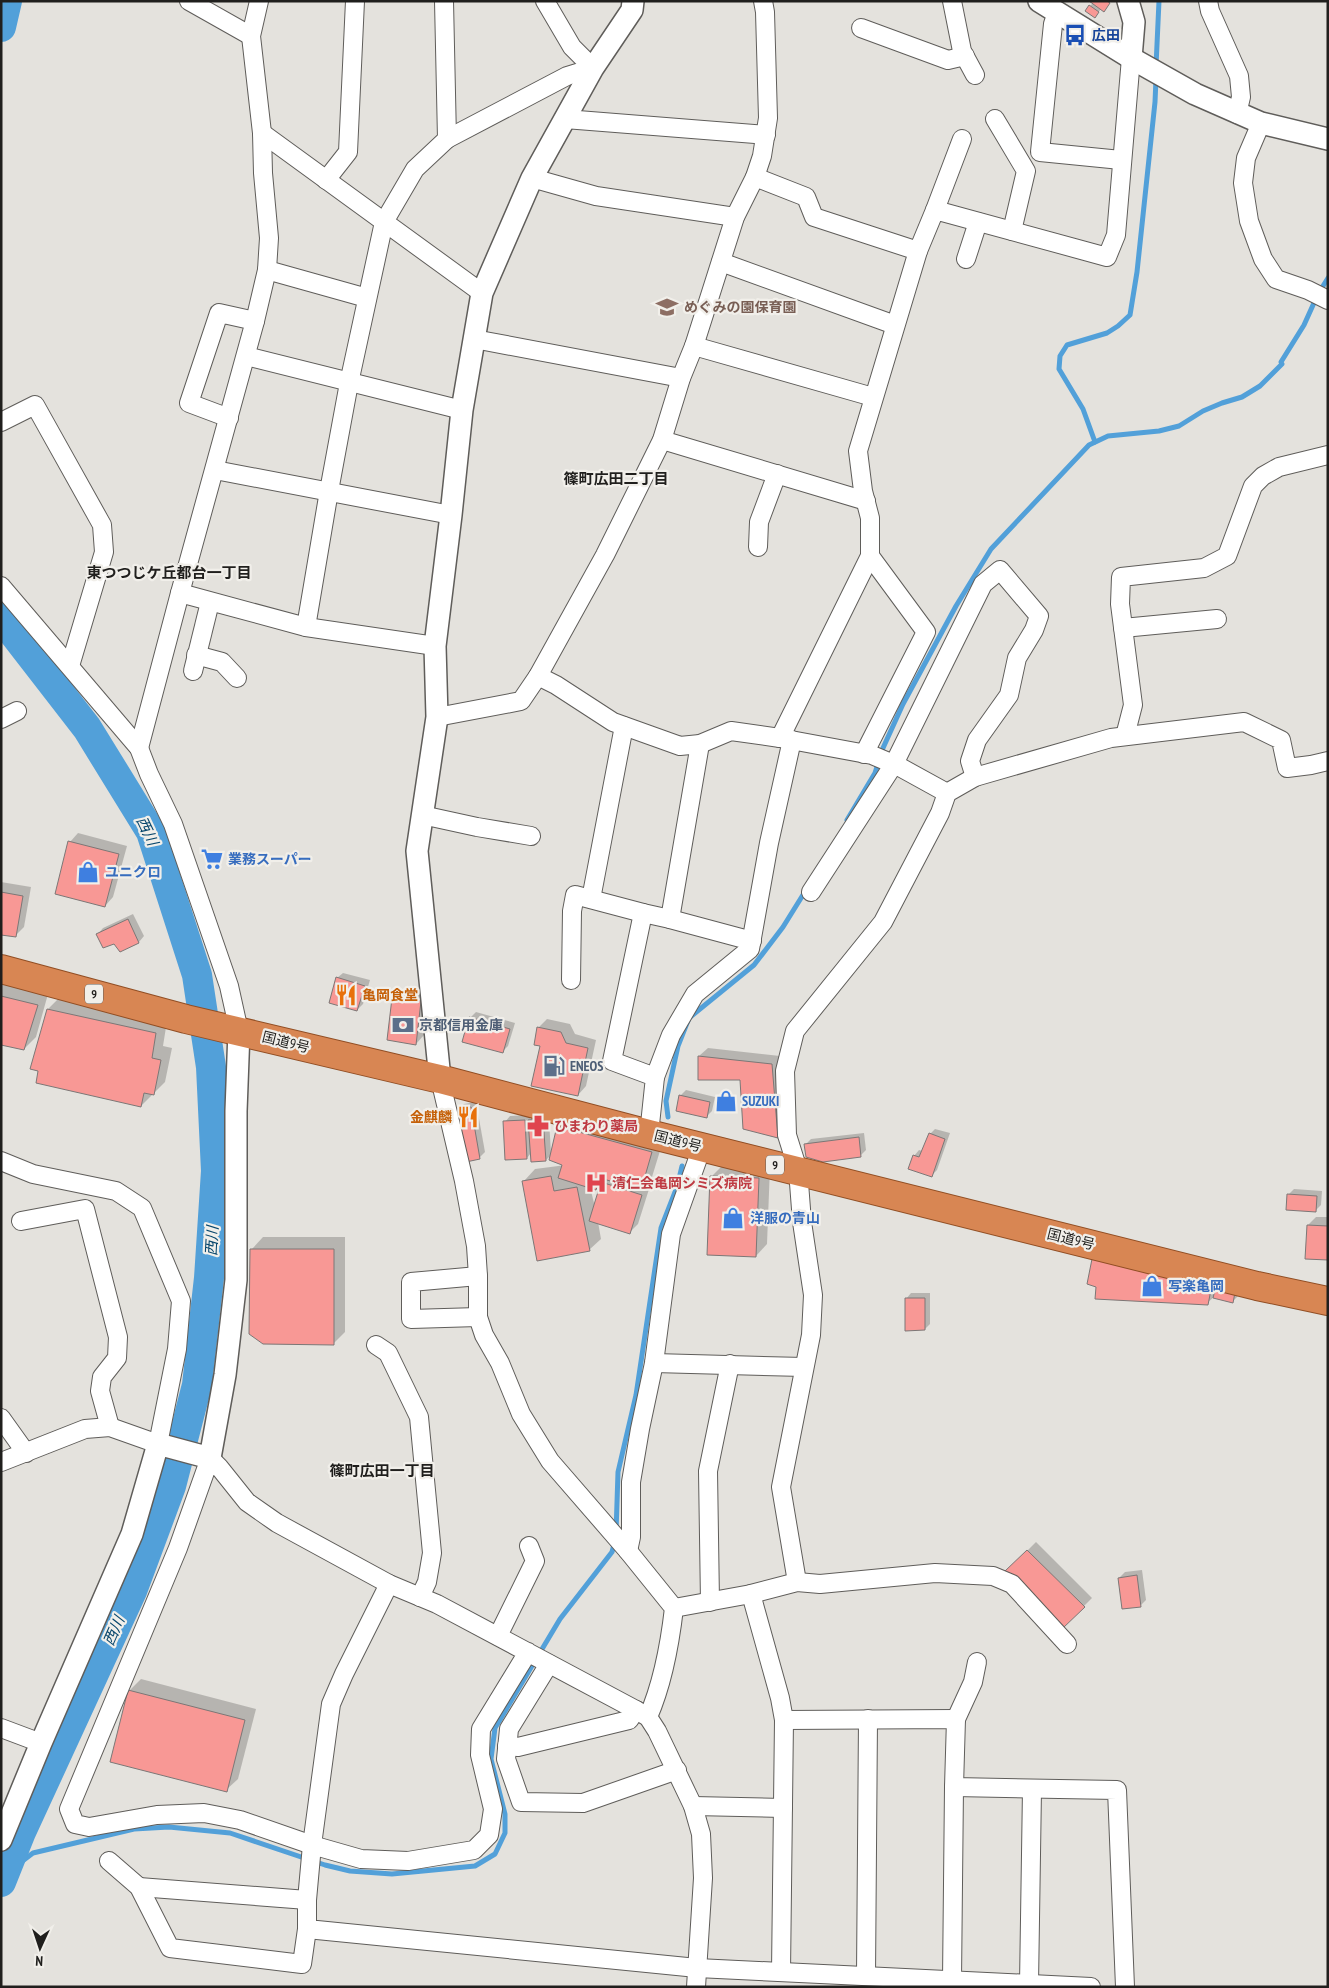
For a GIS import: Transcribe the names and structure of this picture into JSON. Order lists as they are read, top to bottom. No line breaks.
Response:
{"streets":{"highway":["9","国道9号"]},"districts":["篠町広田二丁目","東つつじケ丘都台一丁目","篠町広田一丁目"],"water":["西川"],"places":{"bus stop":["広田"],"school or university":["めぐみの園保育園"],"supermarket":["業務スーパー"],"shop":["ユニクロ","SUZUKI","洋服の青山","写楽亀岡"],"restaurant":["亀岡食堂","金麒麟"],"bank":["京都信用金庫"],"fuel station":["ENEOS"],"pharmacy":["ひまわり薬局"],"hospital":["清仁会亀岡シミズ病院"]},"north":"bottom"}
